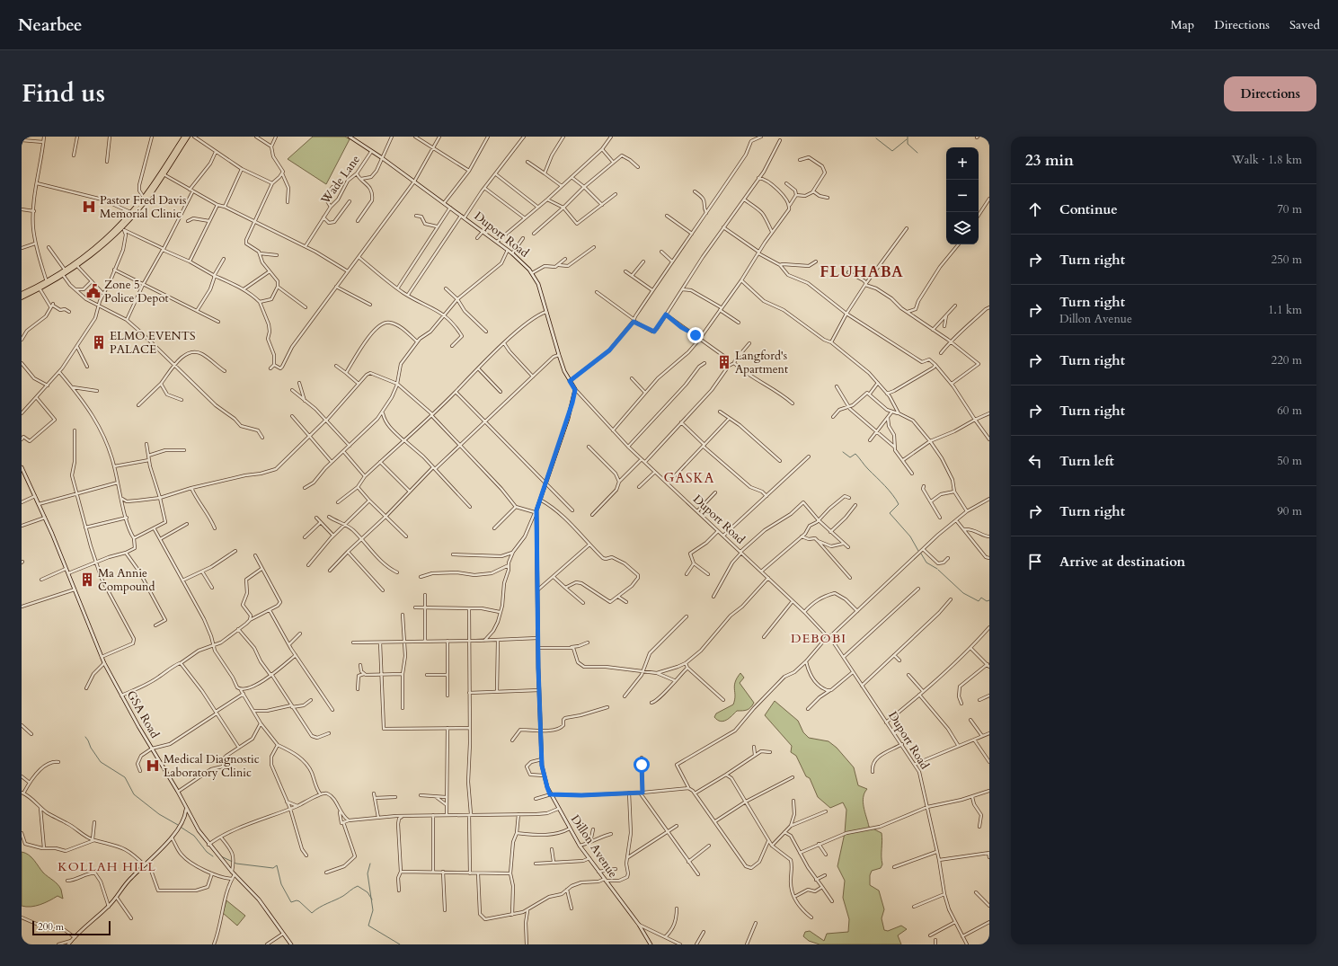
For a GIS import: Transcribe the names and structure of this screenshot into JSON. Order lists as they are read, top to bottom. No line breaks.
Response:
{"streets":{"street":["Wade Lane","Duport Road","GSA Road","Dillon Avenue"]},"crossings":[["Wade Lane","Duport Road"],["Duport Road","Dillon Avenue"]],"districts":["FLUHABA","GASKA","DEBOBI","KOLLAH HILL"],"places":{"hospital":["Pastor Fred Davis Memorial Clinic","Medical Diagnostic Laboratory Clinic"],"public building":["Zone 5 Police Depot"],"building":["ELMO EVENTS PALACE","Langford's Apartment","Ma Annie Compound"]},"scale_bar":"200 m","page":{"header":"Nearbee","nav":["Map","Directions","Saved"],"title":"Find us","buttons":"Directions","heading":["23 min","Walk · 1.8 km"],"map_buttons":["+","−"],"list":[["Continue","70 m"],["Turn right","250 m"],["Turn right","Dillon Avenue","1.1 km"],["Turn right","220 m"],["Turn right","60 m"],["Turn left","50 m"],["Turn right","90 m"],"Arrive at destination"],"scale":"200 m"}}
